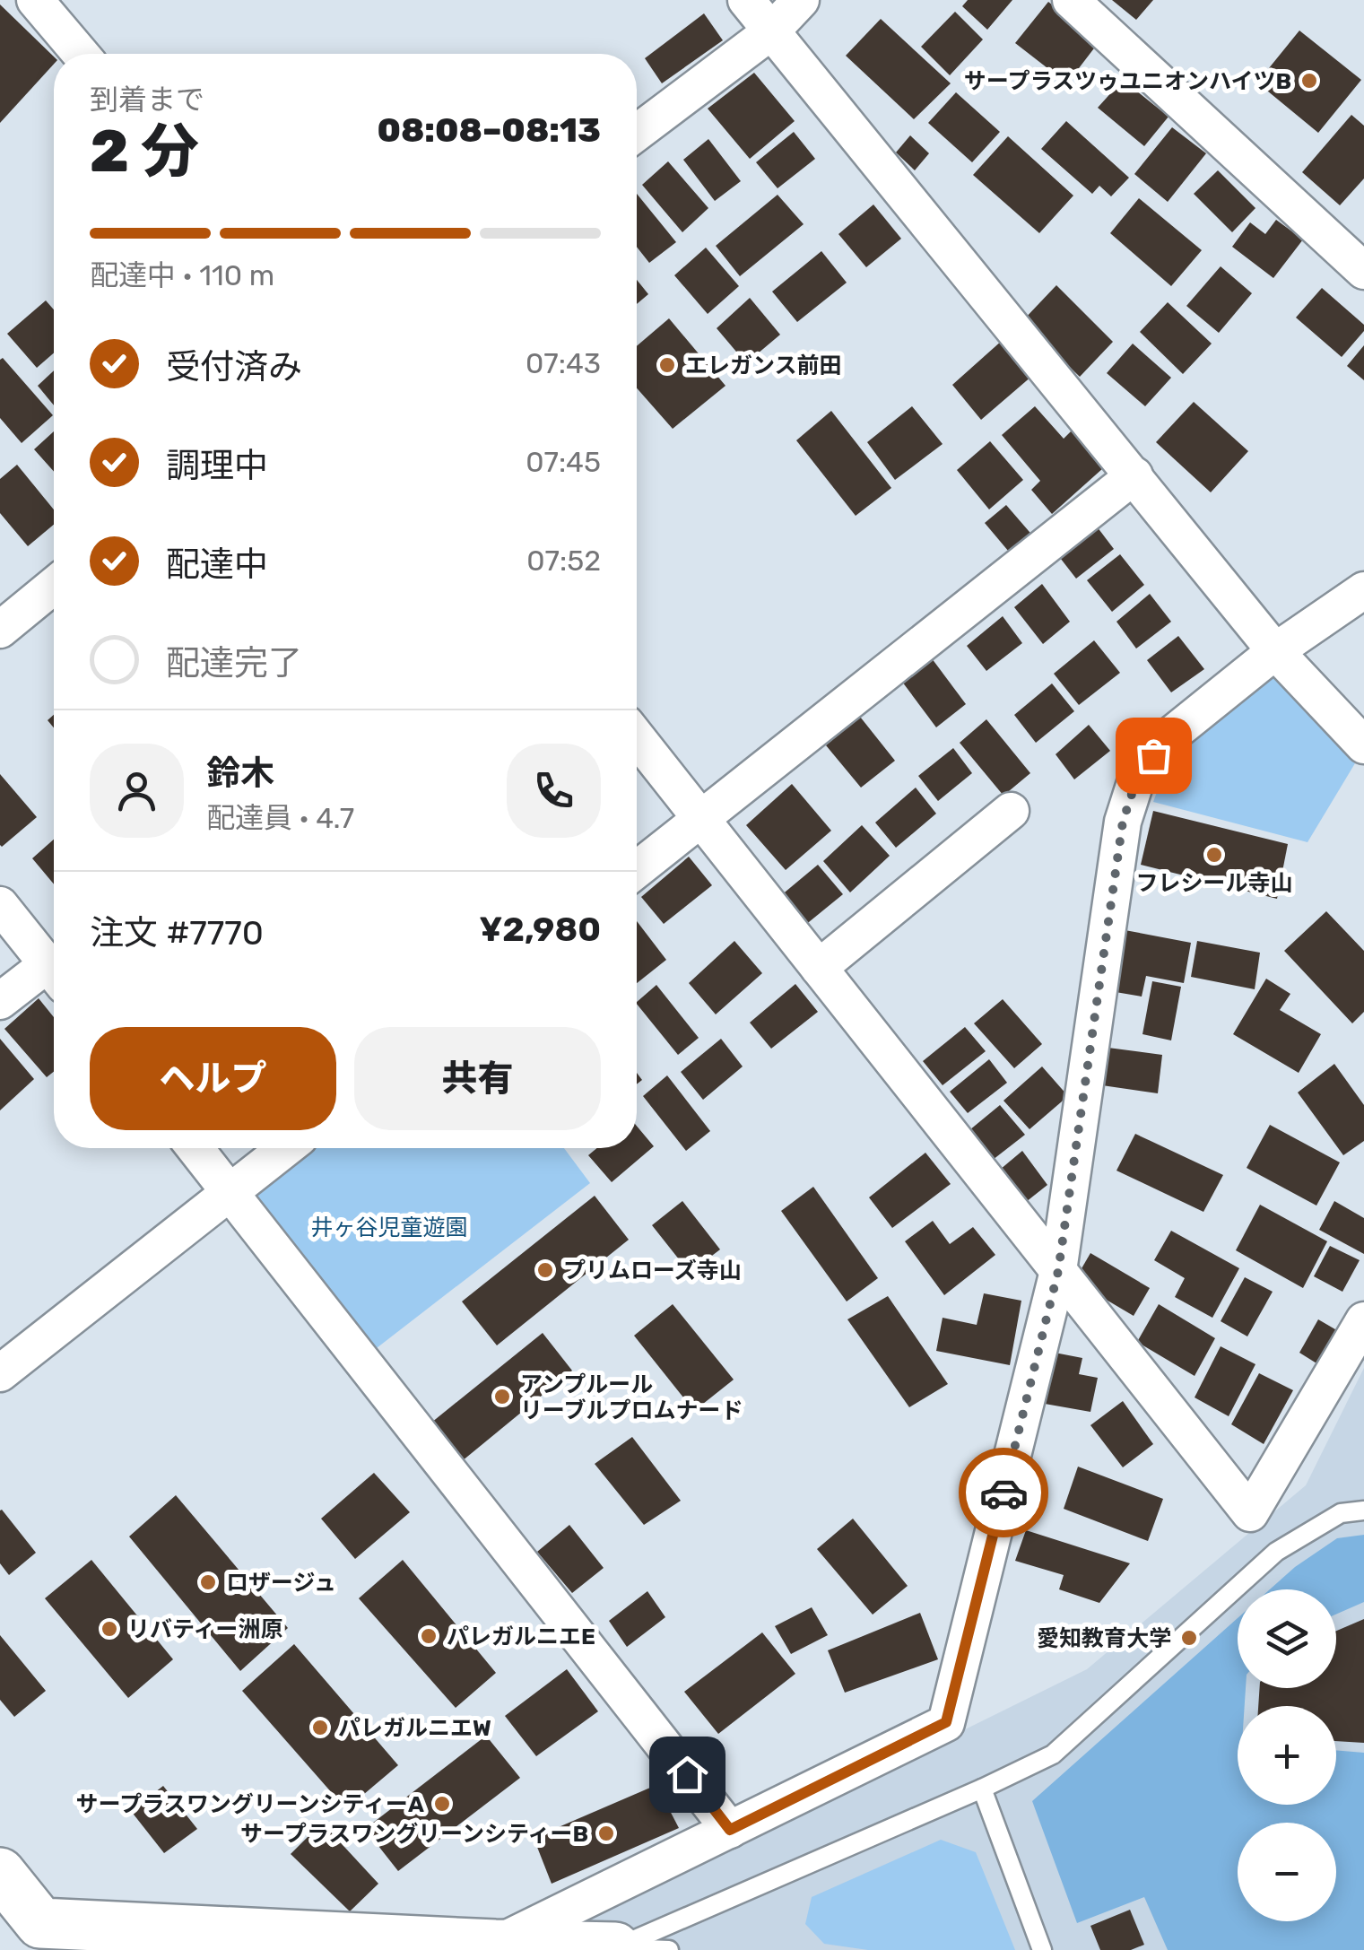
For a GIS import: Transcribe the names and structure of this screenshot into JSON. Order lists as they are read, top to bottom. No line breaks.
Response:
{"parks":["井ヶ谷児童遊園"],"places":["サープラスツゥユニオンハイツB","エレガンス前田","フレシール寺山","プリムローズ寺山","アンプルール リーブルプロムナード","ロザージュ","リバティー洲原","パレガルニエE","愛知教育大学","パレガルニエW","サープラスワングリーンシティーA","サープラスワングリーンシティーB"],"page":{"heading":["2 分","到着まで","08:08–08:13"],"panel":["鈴木","配達員 · 4.7","注文 #7770","¥2,980"],"bar":"配達中 · 110 m","list":[["受付済み","07:43"],["調理中","07:45"],["配達中","07:52"],"配達完了"],"buttons":["ヘルプ","共有"],"map_buttons":["+","−"]}}
